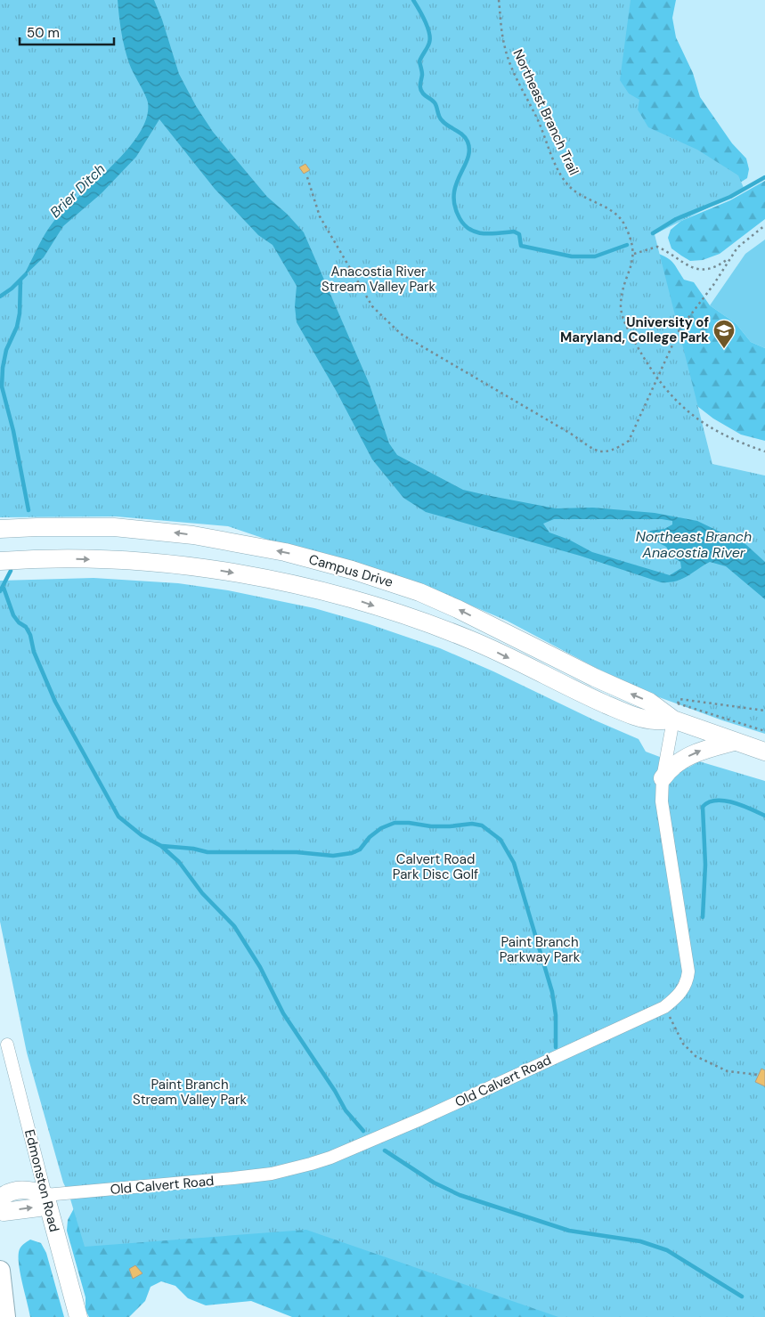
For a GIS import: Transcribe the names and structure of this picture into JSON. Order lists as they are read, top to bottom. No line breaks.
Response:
{"streets":{"main road":["Campus Drive","Old Calvert Road","Edmonston Road"],"path":["Northeast Branch Trail"]},"crossings":[["Campus Drive","Old Calvert Road"],["Old Calvert Road","Edmonston Road"]],"water":["Brier Ditch","Northeast Branch Anacostia River"],"parks":["Anacostia River Stream Valley Park","Calvert Road Park Disc Golf","Paint Branch Parkway Park","Paint Branch Stream Valley Park"],"places":{"school or university":["University of Maryland, College Park"]},"scale_bar":"50 m"}
